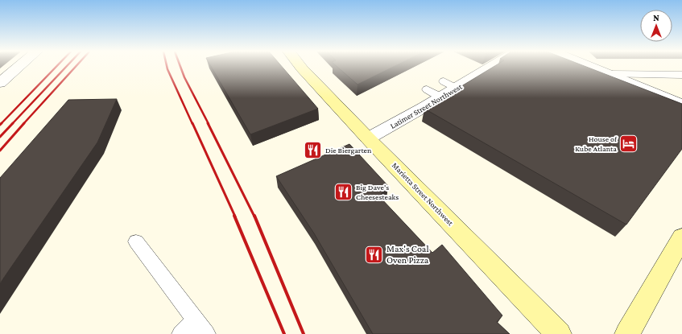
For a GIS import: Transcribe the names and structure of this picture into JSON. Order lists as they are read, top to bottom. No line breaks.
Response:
{"streets":{"main road":["Marietta Street Northwest"],"street":["Latimer Street Northwest"]},"crossings":[["Latimer Street Northwest","Marietta Street Northwest"]],"places":{"hotel":["House of Kube Atlanta"],"restaurant":["Die Biergarten","Big Dave's Cheesesteaks","Max's Coal Oven Pizza"]},"north":"top"}
